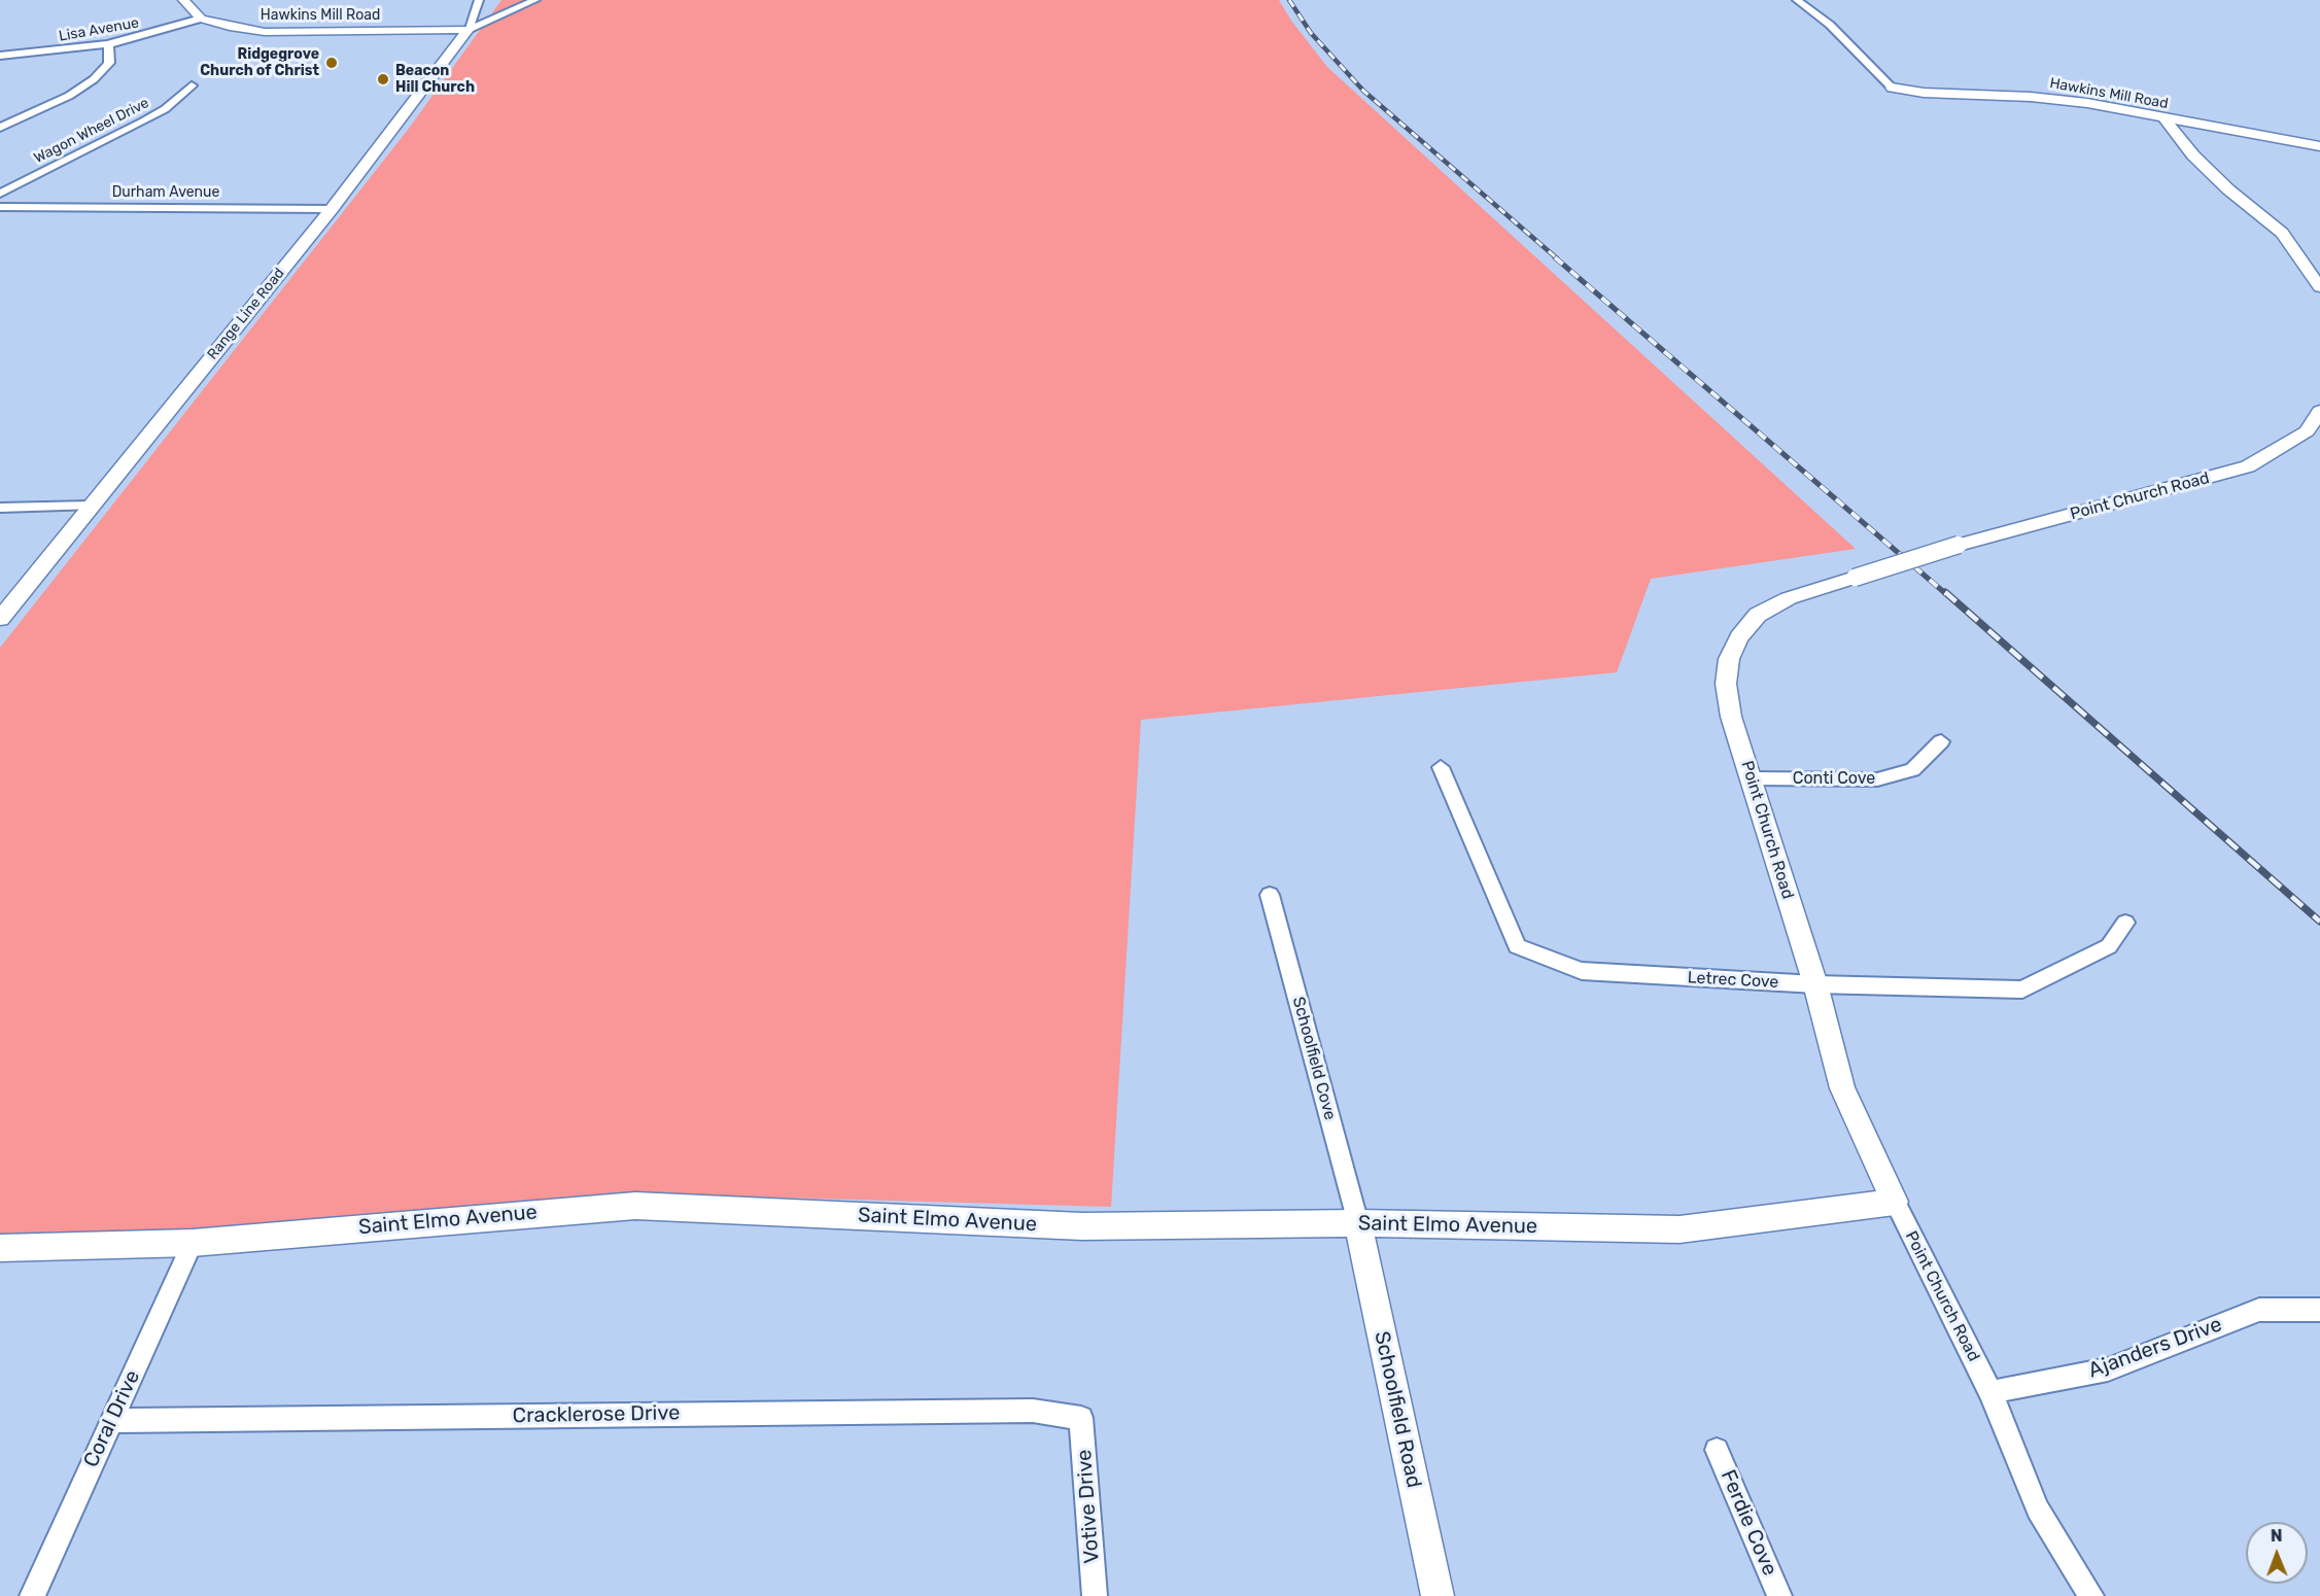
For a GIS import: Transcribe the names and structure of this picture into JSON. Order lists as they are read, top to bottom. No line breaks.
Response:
{"streets":{"street":["Hawkins Mill Road","Lisa Avenue","Wagon Wheel Drive","Durham Avenue","Range Line Road","Point Church Road","Conti Cove","Letrec Cove","Schoolfield Cove","Saint Elmo Avenue","Ajanders Drive","Schoolfield Road","Cracklerose Drive","Coral Drive","Votive Drive","Ferdie Cove"]},"crossings":[["Hawkins Mill Road","Lisa Avenue"],["Hawkins Mill Road","Range Line Road"],["Durham Avenue","Range Line Road"],["Point Church Road","Conti Cove"],["Point Church Road","Letrec Cove"],["Point Church Road","Saint Elmo Avenue"],["Point Church Road","Ajanders Drive"],["Schoolfield Cove","Saint Elmo Avenue"],["Schoolfield Cove","Schoolfield Road"],["Saint Elmo Avenue","Schoolfield Road"],["Saint Elmo Avenue","Coral Drive"],["Cracklerose Drive","Coral Drive"],["Cracklerose Drive","Votive Drive"]],"places":["Ridgegrove Church of Christ","Beacon Hill Church"],"north":"top"}
